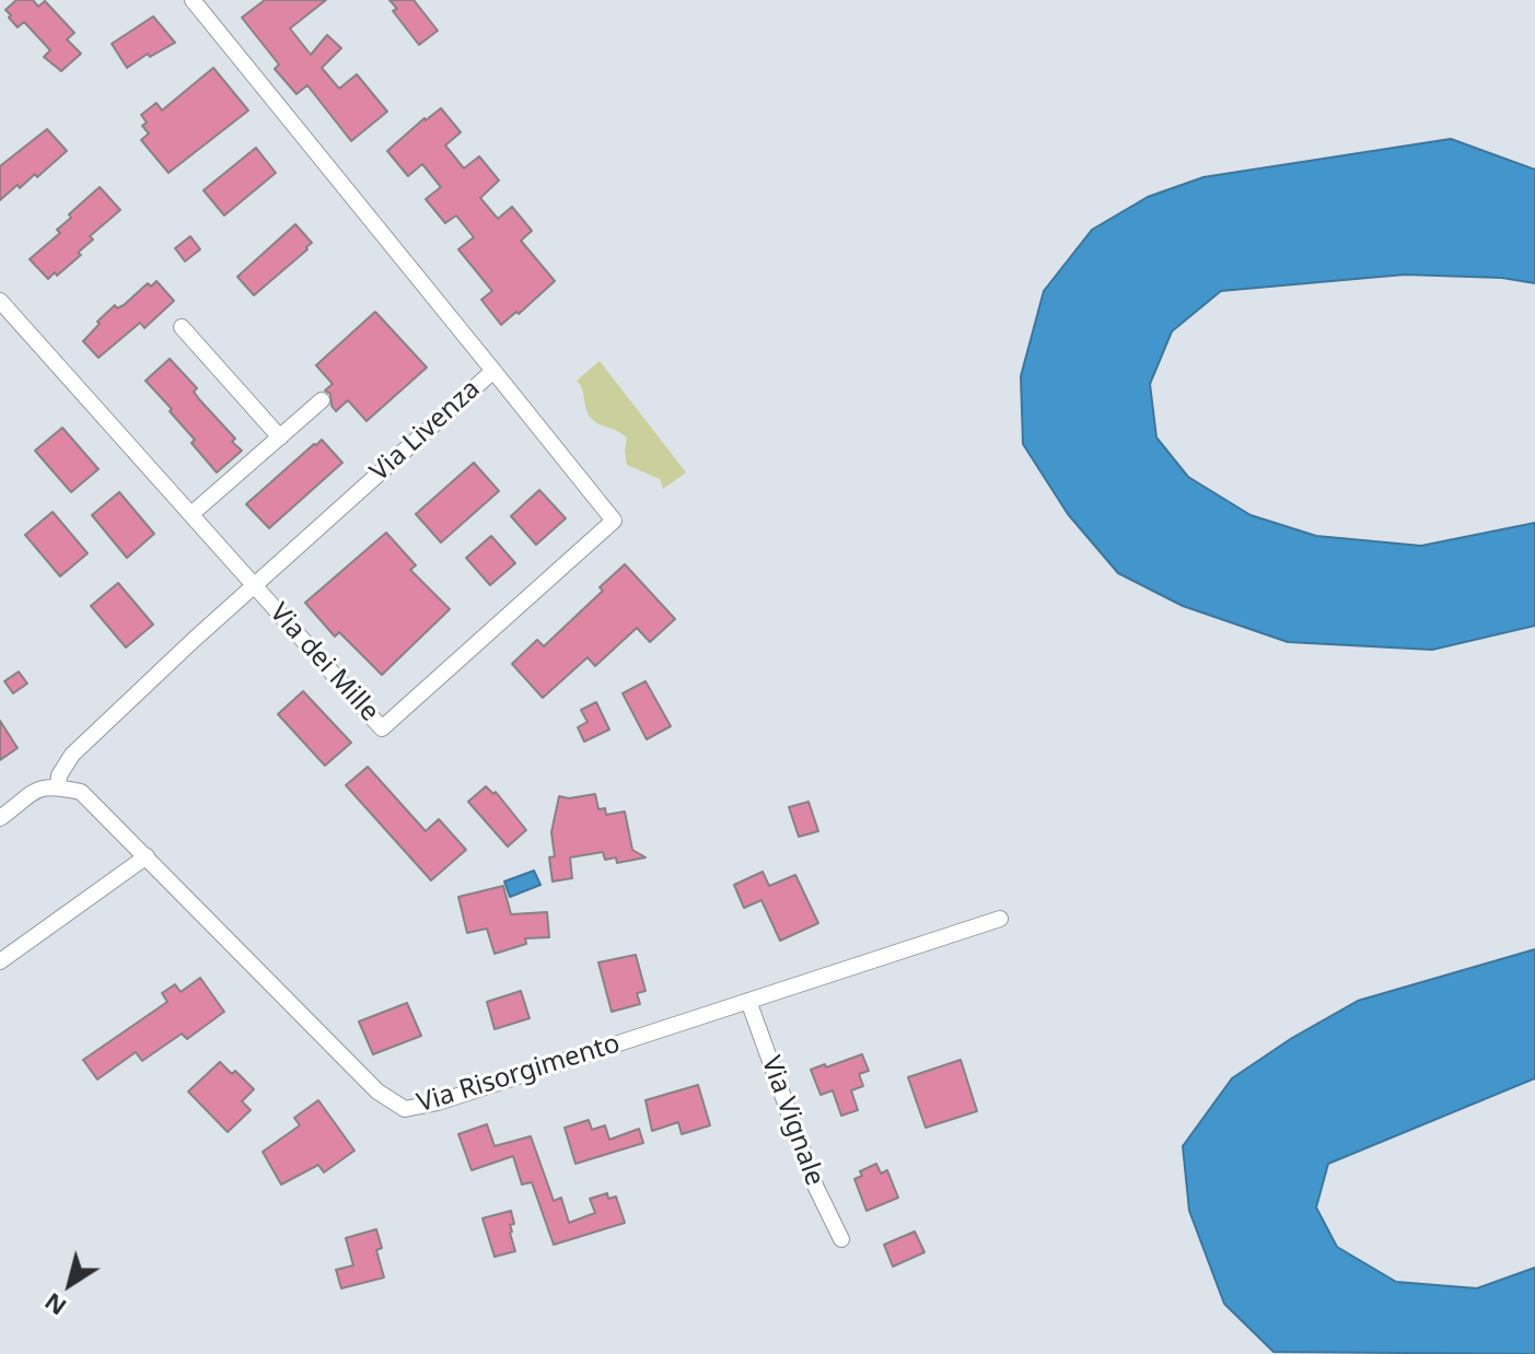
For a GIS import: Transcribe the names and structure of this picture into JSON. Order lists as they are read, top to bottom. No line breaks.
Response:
{"streets":{"street":["Via Livenza","Via dei Mille","Via Risorgimento","Via Vignale"]},"crossings":[["Via Livenza","Via dei Mille"],["Via Livenza","Via Risorgimento"],["Via Risorgimento","Via Vignale"]],"north":"bottom left"}
